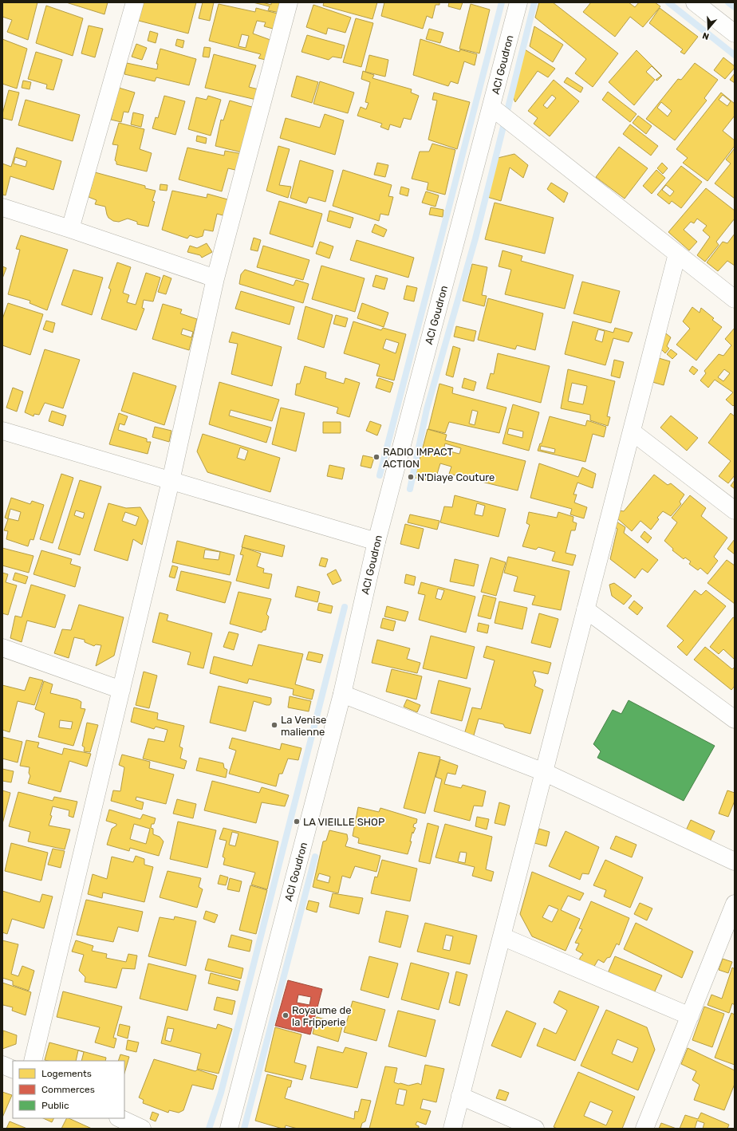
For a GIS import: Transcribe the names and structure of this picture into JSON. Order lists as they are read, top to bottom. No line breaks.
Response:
{"streets":{"street":["ACI Goudron"]},"places":["RADIO IMPACT ACTION","N'Diaye Couture","La Venise malienne","LA VIEILLE SHOP","Royaume de la Fripperie"],"legend":["Logements","Commerces","Public"],"north":"bottom"}
